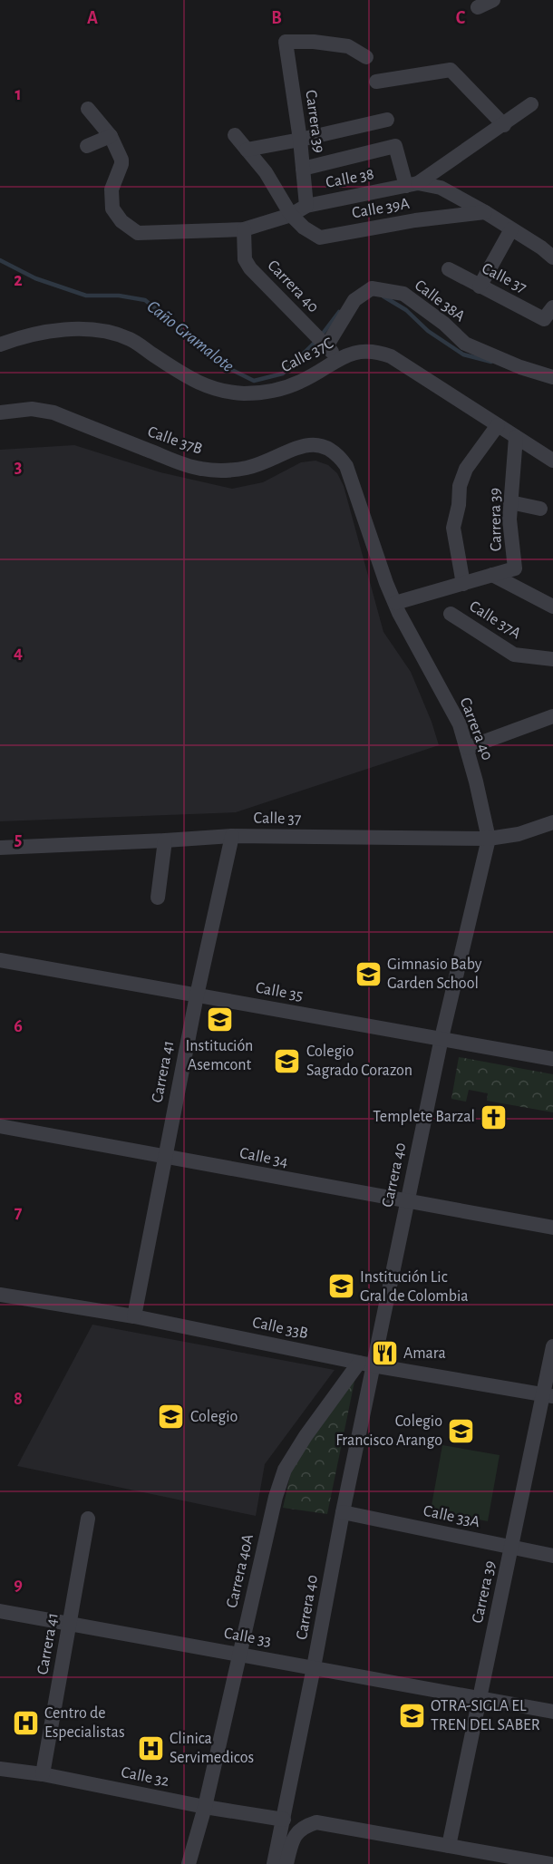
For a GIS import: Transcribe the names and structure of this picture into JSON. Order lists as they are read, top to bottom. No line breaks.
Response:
{"streets":{"street":["Carrera 39","Calle 38","Calle 39A","Calle 37","Carrera 40","Calle 38A","Calle 37C","Calle 37B","Calle 37A","Calle 35","Carrera 41","Calle 34","Calle 33B","Calle 33A","Carrera 40A","Calle 33","Calle 32"]},"crossings":[["Carrera 39","Calle 38"],["Carrera 39","Calle 37C"],["Carrera 39","Calle 33B"],["Carrera 39","Calle 33A"],["Carrera 39","Calle 33"],["Calle 38","Calle 39A"],["Calle 38","Carrera 40"],["Calle 37","Carrera 40"],["Calle 37","Carrera 41"],["Carrera 40","Calle 38A"],["Carrera 40","Calle 37C"],["Carrera 40","Calle 37B"],["Carrera 40","Calle 35"],["Carrera 40","Calle 34"],["Carrera 40","Calle 33B"],["Carrera 40","Calle 33A"],["Carrera 40","Carrera 40A"],["Carrera 40","Calle 33"],["Carrera 40","Calle 32"],["Calle 35","Carrera 41"],["Carrera 41","Calle 34"],["Carrera 41","Calle 33B"],["Carrera 41","Calle 33"],["Carrera 41","Calle 32"],["Calle 33B","Carrera 40A"],["Carrera 40A","Calle 33"],["Carrera 40A","Calle 32"]],"water":["Caño Gramalote"],"places":{"school or university":["Gimnasio Baby Garden School","Institución Asemcont","Colegio Sagrado Corazon","Institución Lic Gral de Colombia","Colegio","Colegio Francisco Arango","OTRA-SIGLA EL TREN DEL SABER"],"church":["Templete Barzal"],"restaurant":["Amara"],"hospital":["Centro de Especialistas","Clinica Servimedicos"]},"grid":{"columns":["A","B","C"],"rows":["1","2","3","4","5","6","7","8","9"]}}
